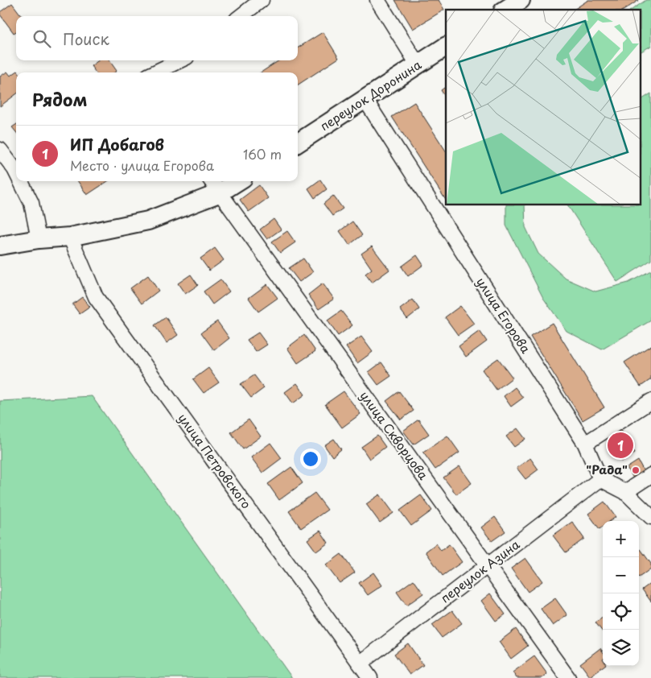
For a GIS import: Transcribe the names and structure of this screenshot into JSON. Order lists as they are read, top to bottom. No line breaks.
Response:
{"streets":{"main road":["переулок Доронина"],"street":["улица Егорова","улица Скворцова","улица Петровского","переулок Азина"]},"crossings":[["переулок Доронина","улица Егорова"],["улица Егорова","переулок Азина"],["улица Скворцова","переулок Азина"],["улица Петровского","переулок Азина"]],"places":["\"Рада\""],"page":{"search":"Поиск","heading":"Рядом","list":[{"mark":"1","name":"ИП Добагов","note":"Место · улица Егорова","value":"160 m"}],"pins":"1","map_buttons":["+","−"]}}
